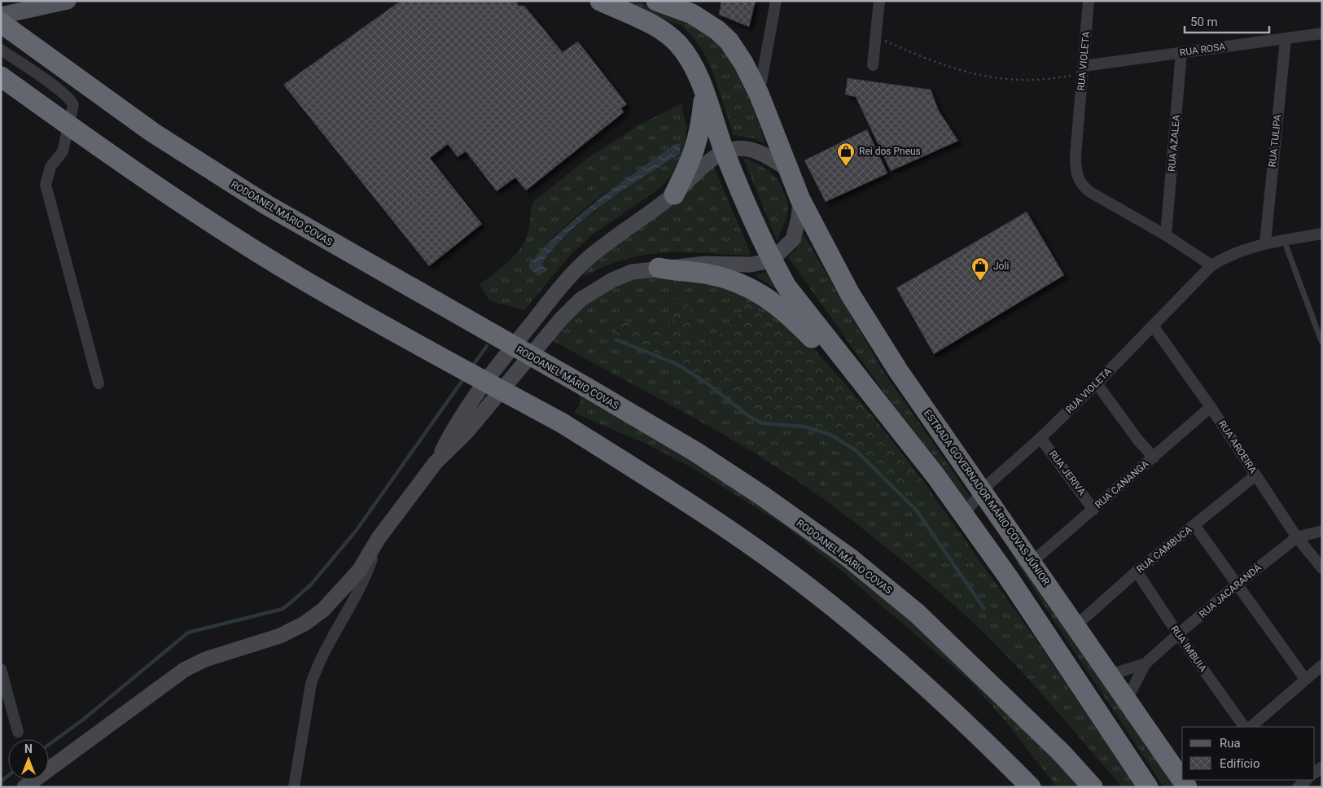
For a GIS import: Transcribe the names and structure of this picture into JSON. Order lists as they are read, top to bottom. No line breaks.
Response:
{"streets":{"highway":["RODOANEL MÁRIO COVAS","ESTRADA GOVERNADOR MÁRIO COVAS JÚNIOR"],"street":["RUA ROSA","RUA VIOLETA","RUA TULIPA","RUA AZALEA","RUA AROEIRA","RUA JERIVA","RUA CANANGA","RUA CAMBUCA","RUA JACARANDÁ","RUA IMBUIA"]},"crossings":[["RUA ROSA","RUA VIOLETA"],["RUA ROSA","RUA TULIPA"],["RUA ROSA","RUA AZALEA"],["RUA VIOLETA","RUA TULIPA"],["RUA VIOLETA","RUA AZALEA"],["RUA VIOLETA","RUA AROEIRA"],["RUA VIOLETA","RUA JERIVA"],["RUA VIOLETA","ESTRADA GOVERNADOR MÁRIO COVAS JÚNIOR"],["RUA AROEIRA","RUA CANANGA"],["RUA AROEIRA","RUA CAMBUCA"],["RUA AROEIRA","RUA JACARANDÁ"],["RUA JERIVA","RUA CANANGA"],["RUA CANANGA","ESTRADA GOVERNADOR MÁRIO COVAS JÚNIOR"],["ESTRADA GOVERNADOR MÁRIO COVAS JÚNIOR","RUA CAMBUCA"],["ESTRADA GOVERNADOR MÁRIO COVAS JÚNIOR","RUA JACARANDÁ"],["RUA CAMBUCA","RUA IMBUIA"],["RUA JACARANDÁ","RUA IMBUIA"]],"places":{"shop":["Rei dos Pneus","Joli"]},"legend":["Rua","Edifício"],"scale_bar":"50 m","north":"top"}
